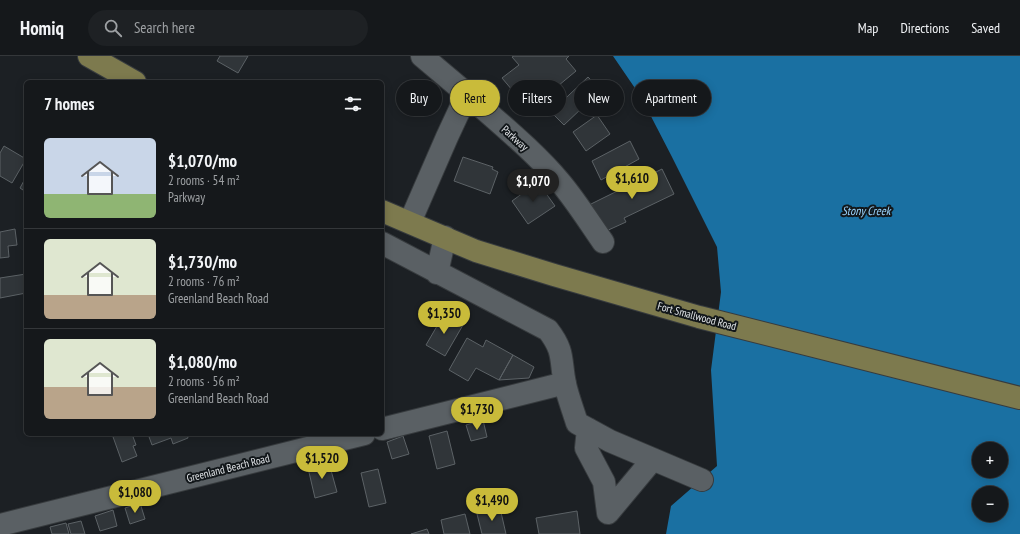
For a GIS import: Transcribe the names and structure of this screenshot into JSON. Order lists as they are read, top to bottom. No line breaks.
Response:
{"streets":{"main road":["Fort Smallwood Road"],"street":["Parkway","Greenland Beach Road"]},"water":["Stony Creek"],"page":{"header":"Homiq","search":"Search here","nav":["Map","Directions","Saved"],"chip":["Buy","Rent","Filters","New","Apartment"],"heading":"7 homes","list":[{"name":"$1,070/mo","note":"2 rooms · 54 m² · Parkway"},{"name":"$1,730/mo","note":"2 rooms · 76 m² · Greenland Beach Road"},{"name":"$1,080/mo","note":"2 rooms · 56 m² · Greenland Beach Road"}],"price":["$1,610","$1,070","$1,350","$1,730","$1,520","$1,080","$1,490"],"map_buttons":["+","−"]}}
